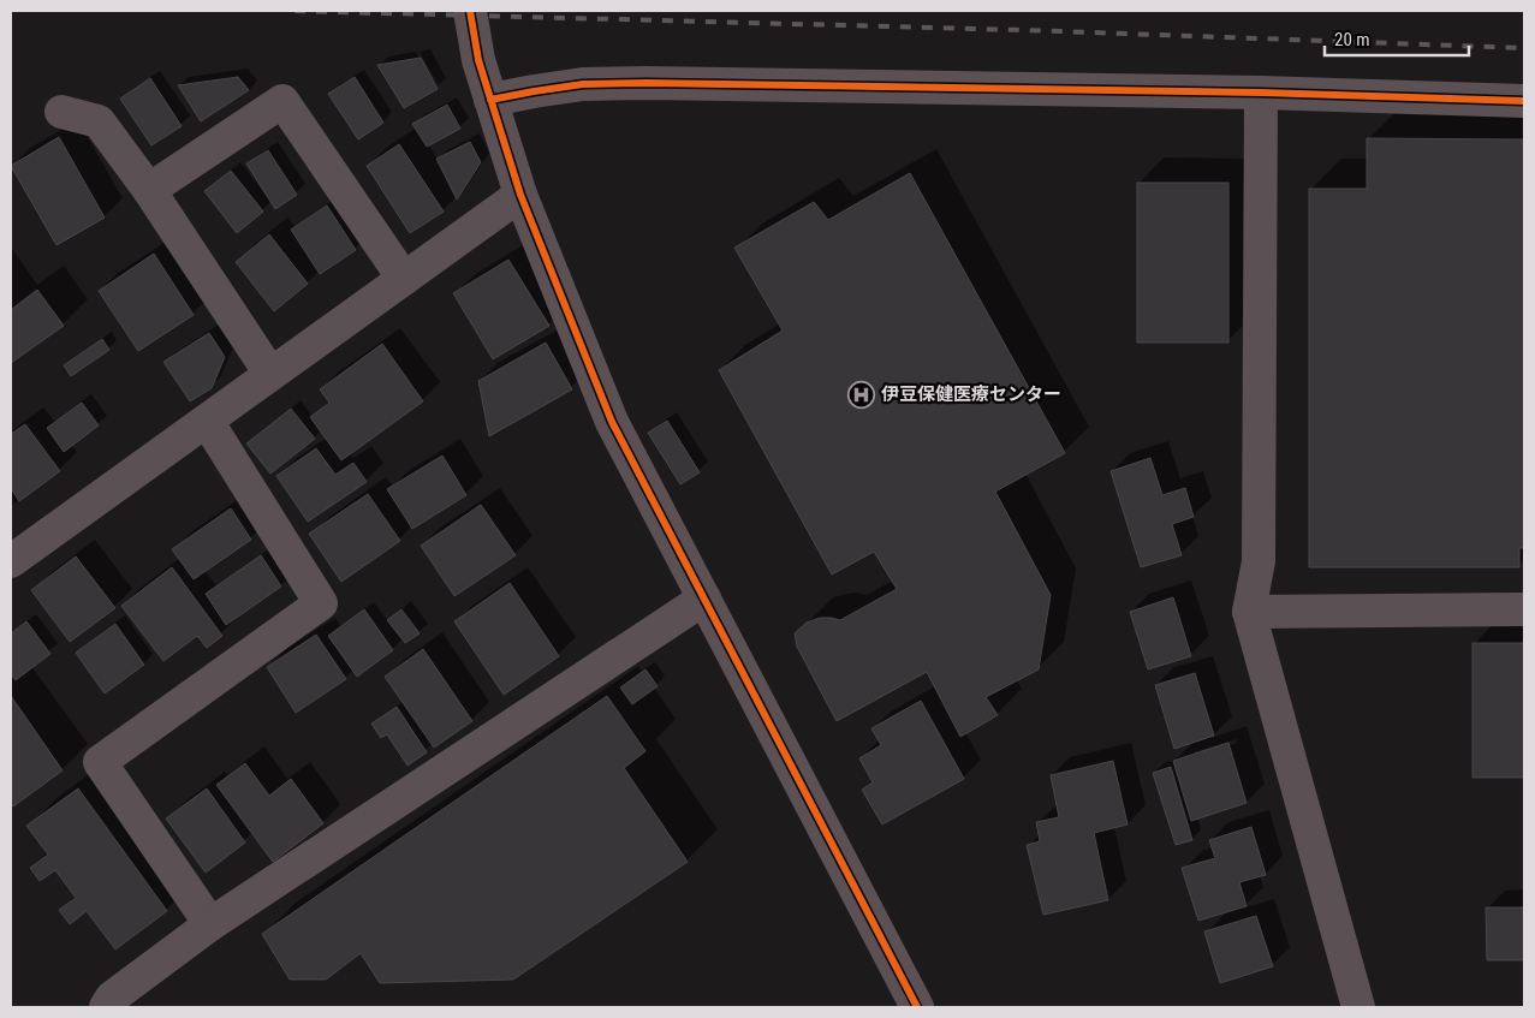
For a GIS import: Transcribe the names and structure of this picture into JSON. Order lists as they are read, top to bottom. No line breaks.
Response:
{"places":{"hospital":["伊豆保健医療センター"]},"scale_bar":"20 m"}
